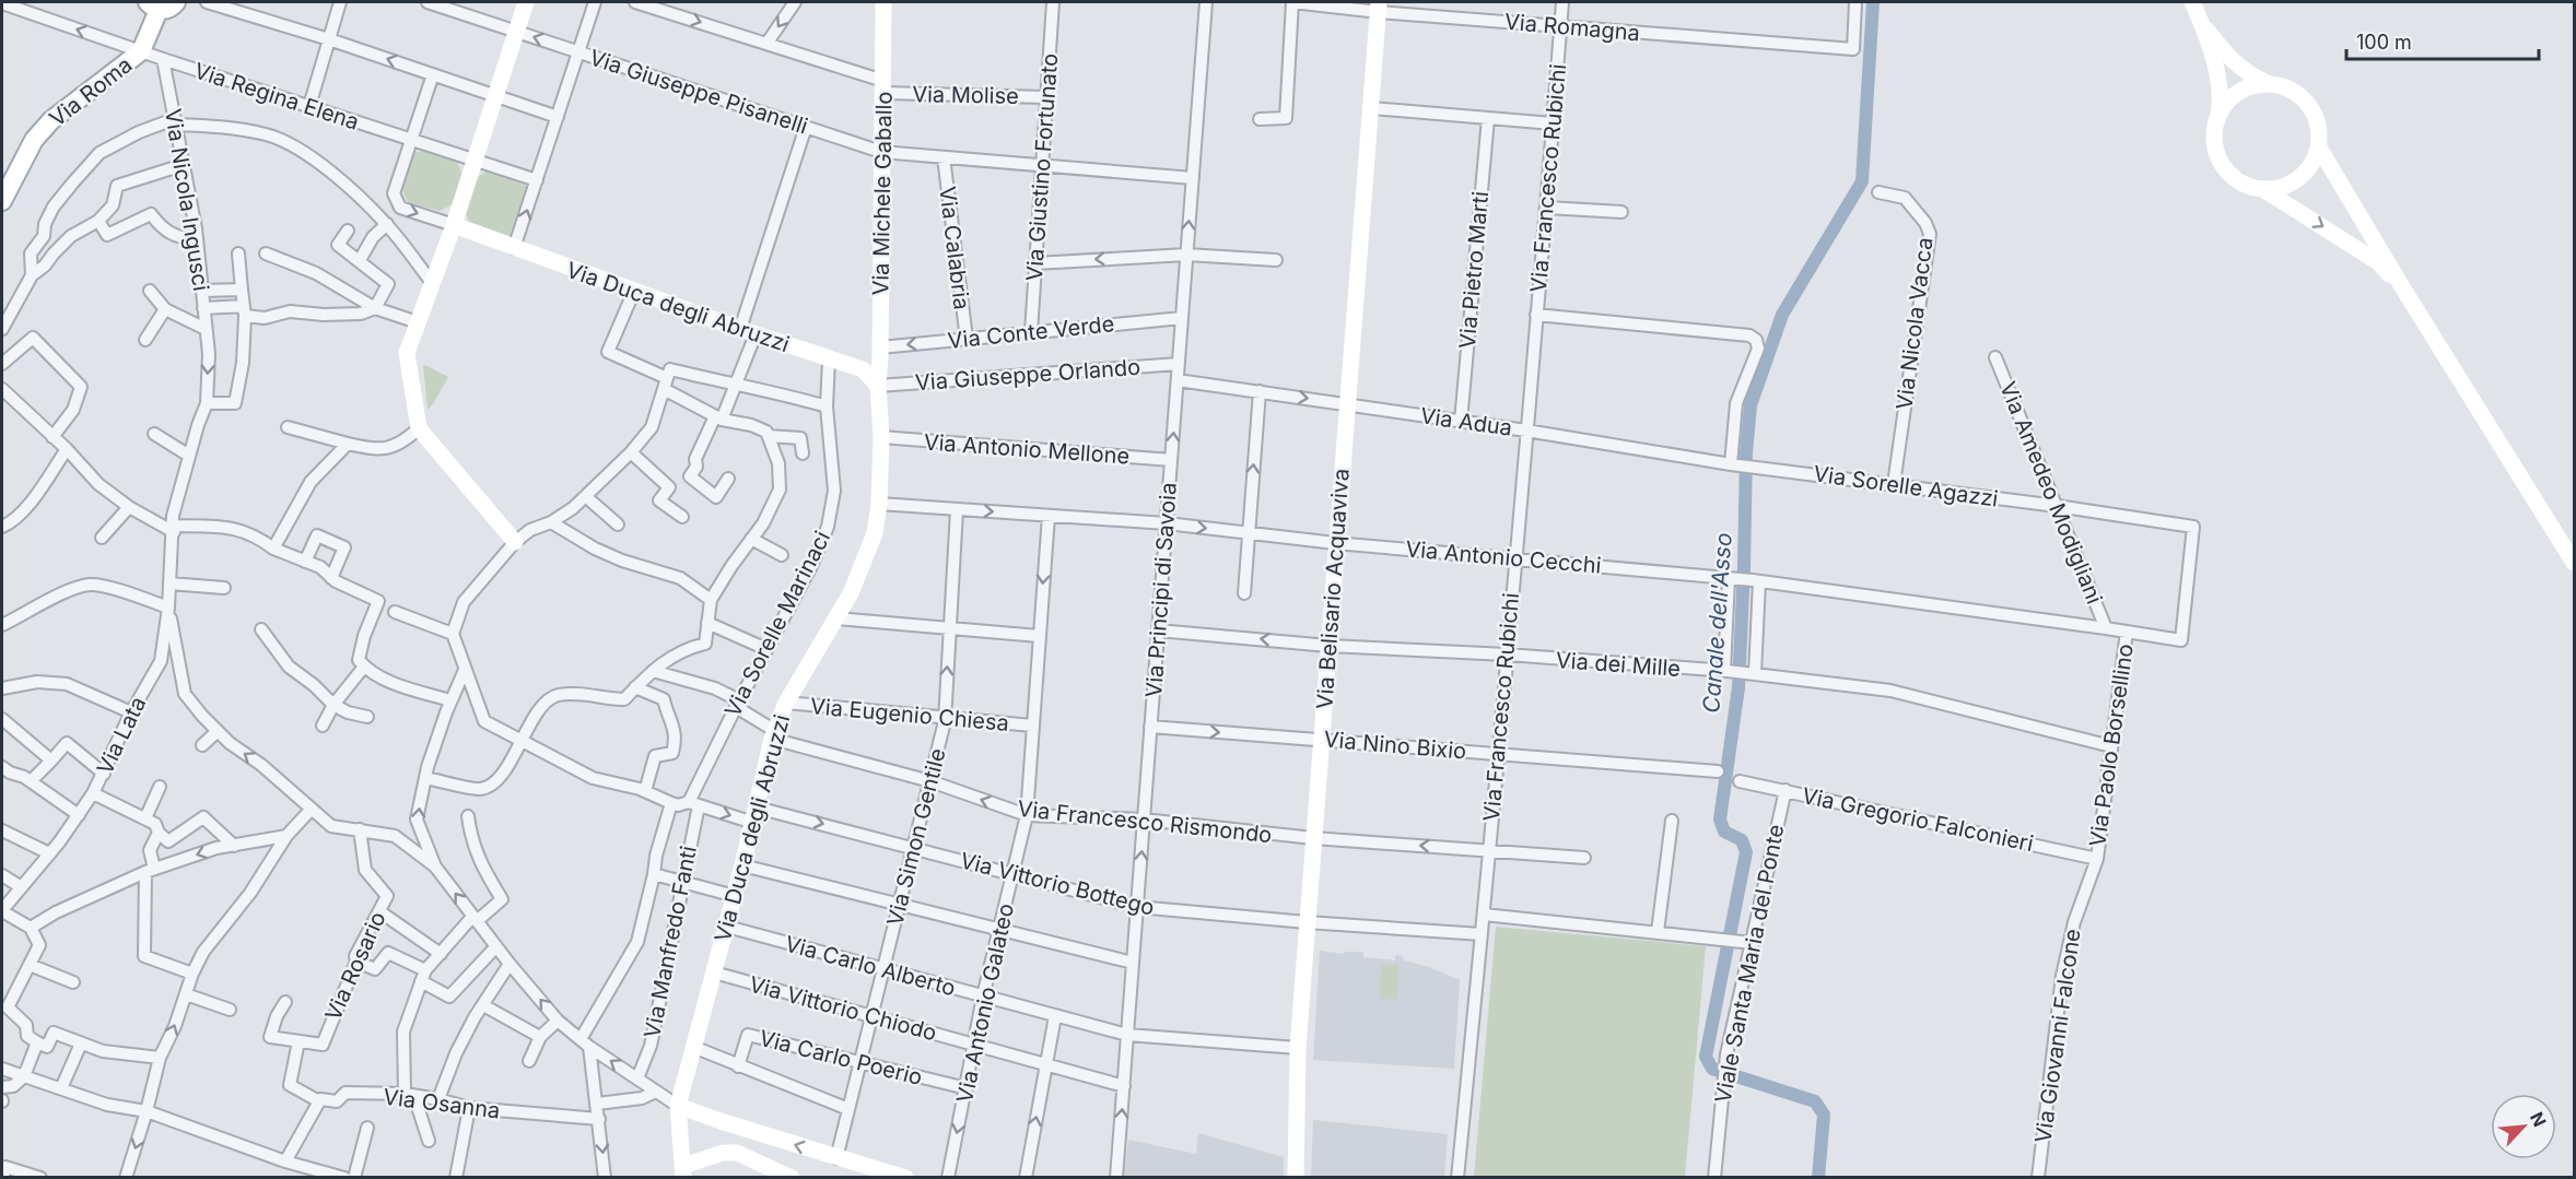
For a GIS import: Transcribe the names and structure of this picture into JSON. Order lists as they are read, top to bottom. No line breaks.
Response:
{"streets":{"main road":["Via Roma"],"street":["Via Romagna","Via Giuseppe Pisanelli","Via Molise","Via Regina Elena","Via Giustino Fortunato","Via Francesco Rubichi","Via Michele Gaballo","Via Nicola Ingusci","Via Calabria","Via Pietro Marti","Via Duca degli Abruzzi","Via Nicola Vacca","Via Conte Verde","Via Giuseppe Orlando","Via Adua","Via Antonio Mellone","Via Sorelle Agazzi","Via Amedeo Modigliani","Via Antonio Cecchi","Via Belisario Acquaviva","Via Principi di Savoia","Via Sorelle Marinaci","Via dei Mille","Via Eugenio Chiesa","Via Lata","Via Nino Bixio","Via Paolo Borsellino","Via Gregorio Falconieri","Via Francesco Rismondo","Via Simon Gentile","Via Vittorio Bottego","Via Manfredo Fanti","Viale Santa Maria del Ponte","Via Rosario","Via Carlo Alberto","Via Antonio Galateo","Via Vittorio Chiodo","Via Giovanni Falcone","Via Carlo Poerio","Via Osanna"]},"crossings":[["Via Romagna","Via Francesco Rubichi"],["Via Romagna","Via Belisario Acquaviva"],["Via Roma","Via Regina Elena"],["Via Giuseppe Pisanelli","Via Giustino Fortunato"],["Via Giuseppe Pisanelli","Via Michele Gaballo"],["Via Giuseppe Pisanelli","Via Calabria"],["Via Giuseppe Pisanelli","Via Principi di Savoia"],["Via Molise","Via Giustino Fortunato"],["Via Molise","Via Michele Gaballo"],["Via Regina Elena","Via Nicola Ingusci"],["Via Giustino Fortunato","Via Conte Verde"],["Via Francesco Rubichi","Via Adua"],["Via Francesco Rubichi","Via Antonio Cecchi"],["Via Francesco Rubichi","Via dei Mille"],["Via Francesco Rubichi","Via Nino Bixio"],["Via Francesco Rubichi","Via Francesco Rismondo"],["Via Francesco Rubichi","Via Vittorio Bottego"],["Via Michele Gaballo","Via Duca degli Abruzzi"],["Via Michele Gaballo","Via Conte Verde"],["Via Michele Gaballo","Via Giuseppe Orlando"],["Via Nicola Ingusci","Via Lata"],["Via Calabria","Via Conte Verde"],["Via Pietro Marti","Via Adua"],["Via Duca degli Abruzzi","Via Giuseppe Orlando"],["Via Duca degli Abruzzi","Via Antonio Mellone"],["Via Duca degli Abruzzi","Via Antonio Cecchi"],["Via Duca degli Abruzzi","Via Sorelle Marinaci"],["Via Duca degli Abruzzi","Via Eugenio Chiesa"],["Via Duca degli Abruzzi","Via Francesco Rismondo"],["Via Duca degli Abruzzi","Via Vittorio Bottego"],["Via Duca degli Abruzzi","Via Carlo Alberto"],["Via Duca degli Abruzzi","Via Vittorio Chiodo"],["Via Nicola Vacca","Via Sorelle Agazzi"],["Via Conte Verde","Via Principi di Savoia"],["Via Giuseppe Orlando","Via Principi di Savoia"],["Via Adua","Via Sorelle Agazzi"],["Via Adua","Via Belisario Acquaviva"],["Via Adua","Via Principi di Savoia"],["Via Antonio Mellone","Via Principi di Savoia"],["Via Sorelle Agazzi","Via Amedeo Modigliani"],["Via Sorelle Agazzi","Via Antonio Cecchi"],["Via Sorelle Agazzi","Via Paolo Borsellino"],["Via Amedeo Modigliani","Via Antonio Cecchi"],["Via Antonio Cecchi","Via Belisario Acquaviva"],["Via Antonio Cecchi","Via Principi di Savoia"],["Via Antonio Cecchi","Via Paolo Borsellino"],["Via Antonio Cecchi","Via Simon Gentile"],["Via Antonio Cecchi","Via Antonio Galateo"],["Via Belisario Acquaviva","Via dei Mille"],["Via Belisario Acquaviva","Via Nino Bixio"],["Via Belisario Acquaviva","Via Francesco Rismondo"],["Via Belisario Acquaviva","Via Vittorio Bottego"],["Via Belisario Acquaviva","Via Carlo Alberto"],["Via Principi di Savoia","Via dei Mille"],["Via Principi di Savoia","Via Nino Bixio"],["Via Principi di Savoia","Via Francesco Rismondo"],["Via Principi di Savoia","Via Vittorio Bottego"],["Via Principi di Savoia","Via Carlo Alberto"],["Via Principi di Savoia","Via Vittorio Chiodo"],["Via Sorelle Marinaci","Via Francesco Rismondo"],["Via Sorelle Marinaci","Via Vittorio Bottego"],["Via Sorelle Marinaci","Via Manfredo Fanti"],["Via dei Mille","Via Paolo Borsellino"],["Via Eugenio Chiesa","Via Simon Gentile"],["Via Eugenio Chiesa","Via Antonio Galateo"],["Via Paolo Borsellino","Via Gregorio Falconieri"],["Via Paolo Borsellino","Via Giovanni Falcone"],["Via Gregorio Falconieri","Viale Santa Maria del Ponte"],["Via Gregorio Falconieri","Via Giovanni Falcone"],["Via Francesco Rismondo","Via Simon Gentile"],["Via Francesco Rismondo","Via Antonio Galateo"],["Via Simon Gentile","Via Vittorio Bottego"],["Via Simon Gentile","Via Carlo Alberto"],["Via Simon Gentile","Via Vittorio Chiodo"],["Via Simon Gentile","Via Carlo Poerio"],["Via Vittorio Bottego","Via Manfredo Fanti"],["Via Vittorio Bottego","Via Antonio Galateo"],["Via Carlo Alberto","Via Antonio Galateo"],["Via Antonio Galateo","Via Vittorio Chiodo"],["Via Antonio Galateo","Via Carlo Poerio"]],"water":["Canale dell'Asso"],"scale_bar":"100 m","north":"top right"}
